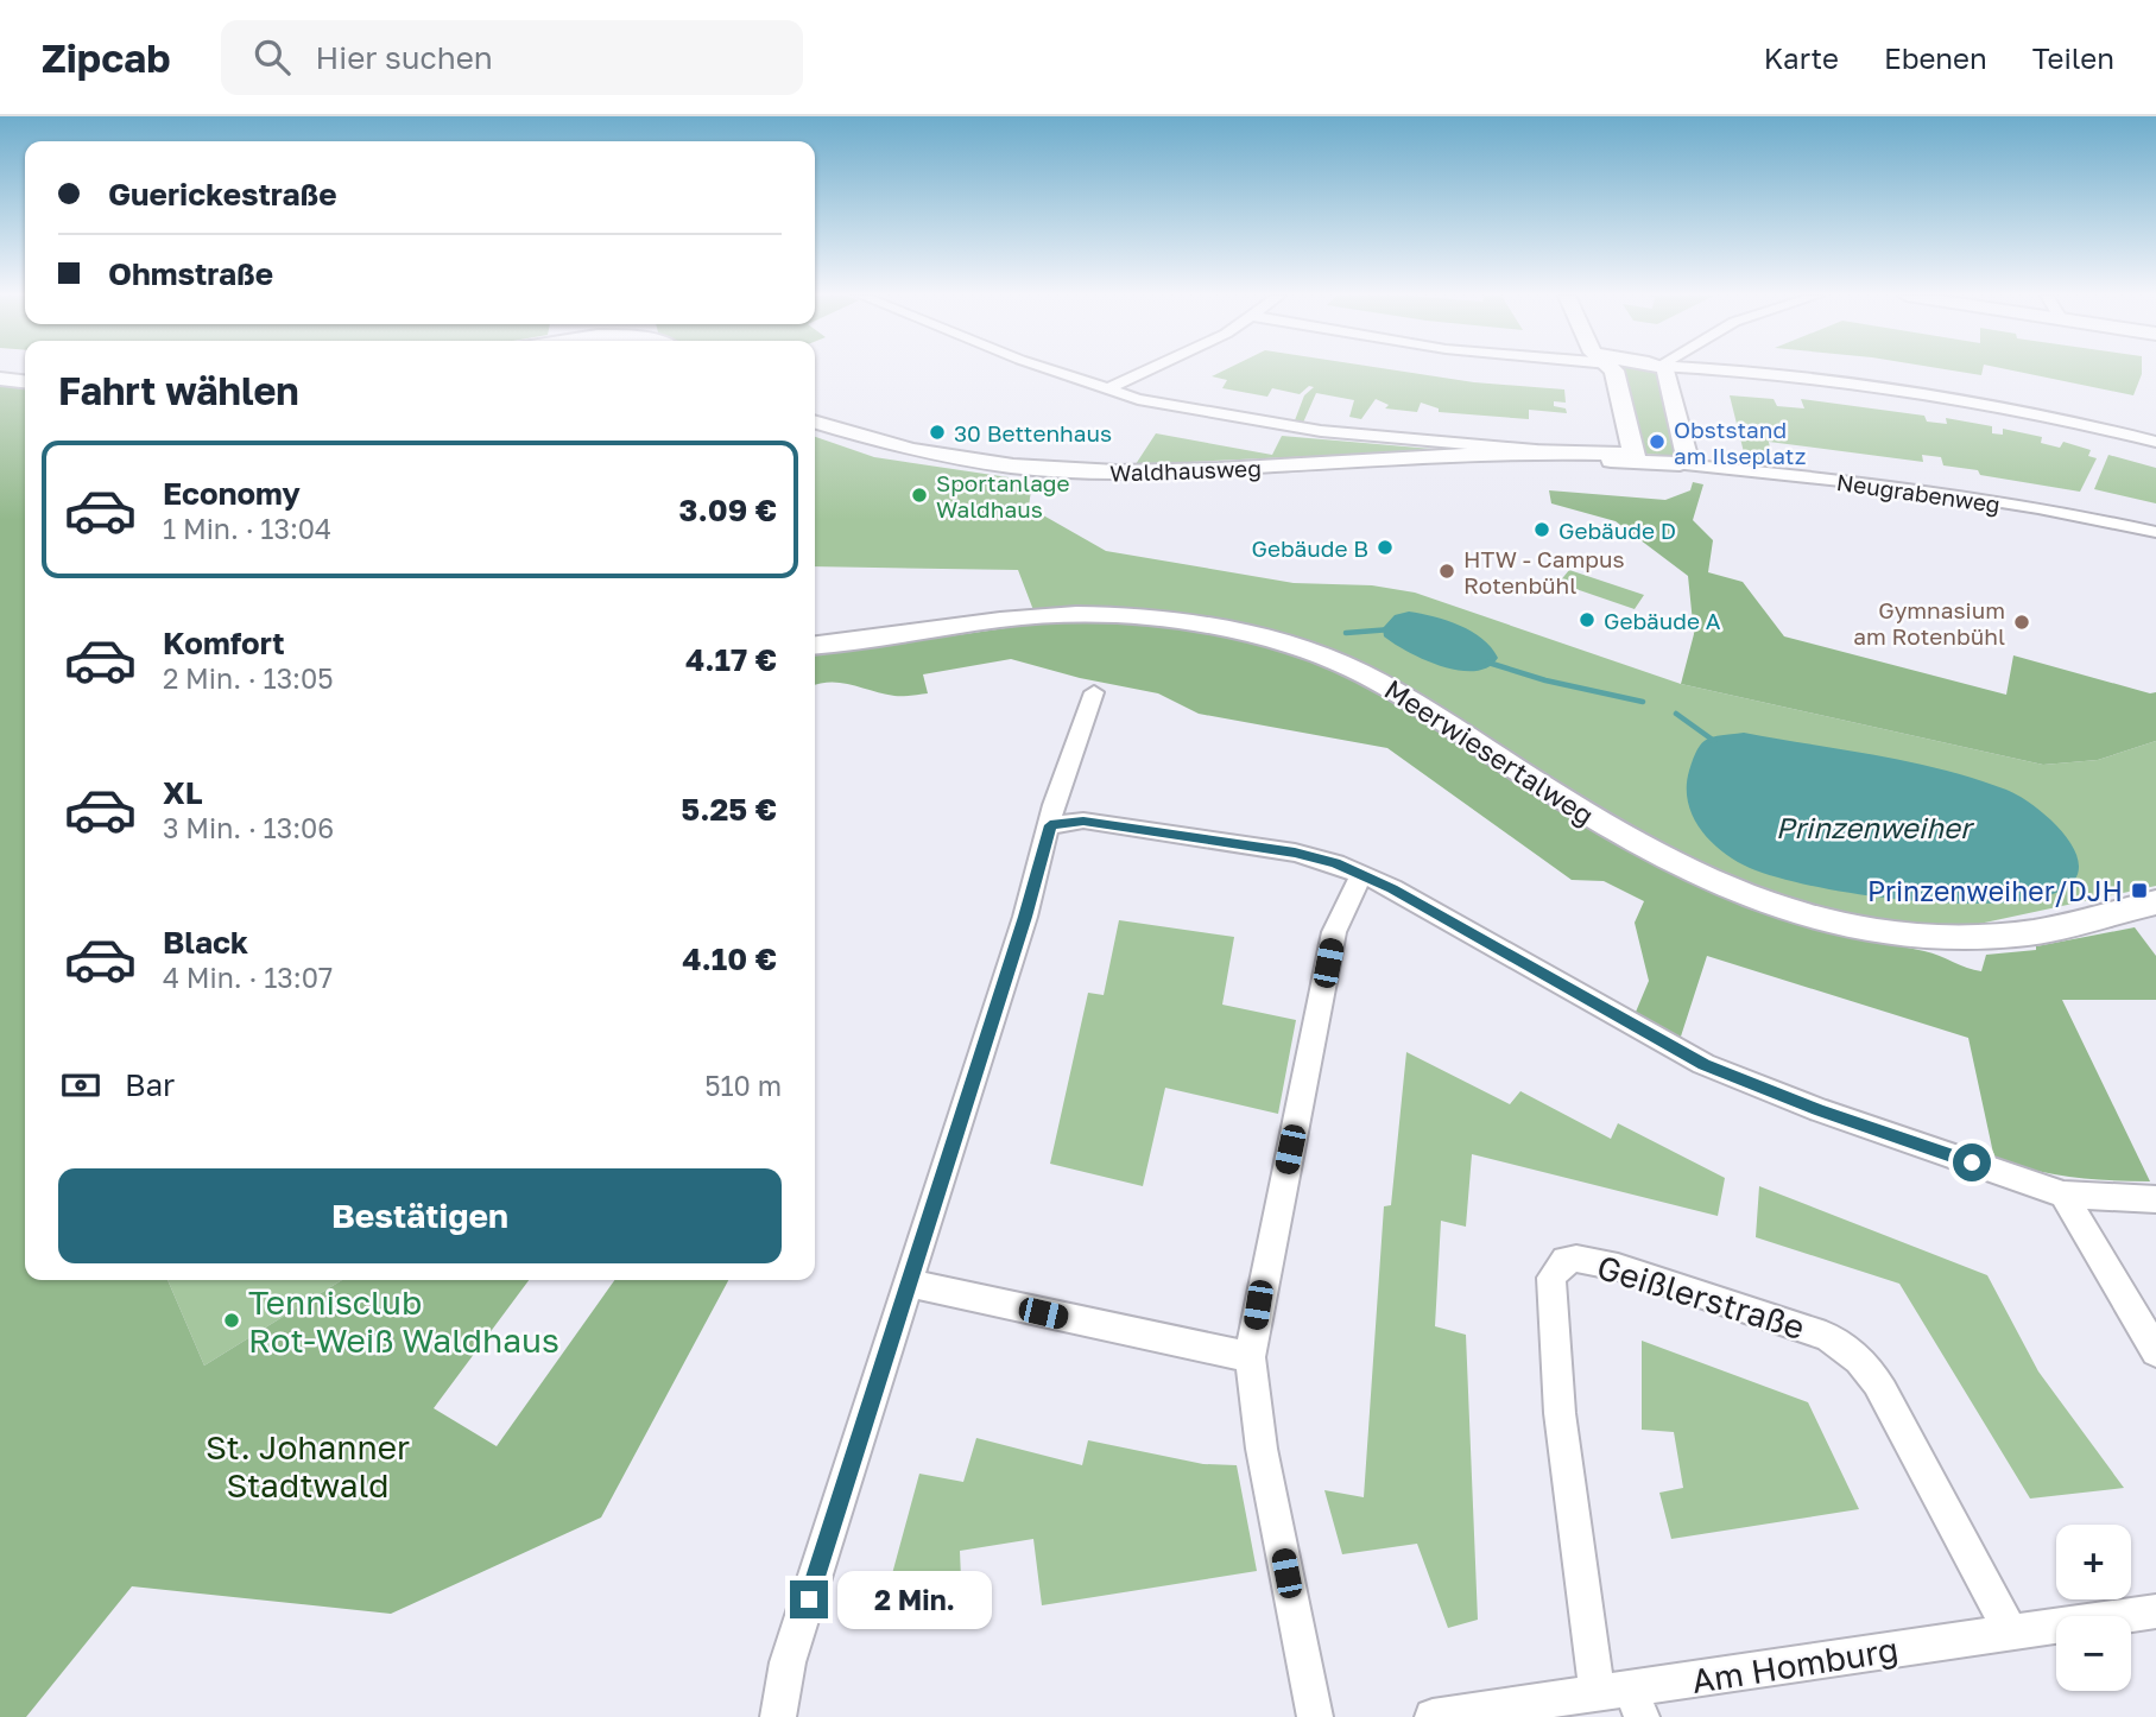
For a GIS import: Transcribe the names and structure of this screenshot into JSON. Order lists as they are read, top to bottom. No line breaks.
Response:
{"streets":{"main road":["Waldhausweg","Meerwiesertalweg"],"street":["Neugrabenweg","Geißlerstraße","Am Homburg"]},"crossings":[["Geißlerstraße","Am Homburg"]],"water":["Prinzenweiher"],"parks":["St. Johanner Stadtwald"],"places":{"other":["30 Bettenhaus","Obststand am Ilseplatz","Sportanlage Waldhaus","Gebäude D","Gebäude B","HTW - Campus Rotenbühl","Gebäude A","Gymnasium am Rotenbühl","Tennisclub Rot-Weiß Waldhaus"],"transit":["Prinzenweiher/DJH"]},"page":{"header":"Zipcab","search":"Hier suchen","nav":["Karte","Ebenen","Teilen"],"banner":["Guerickestraße","Ohmstraße"],"heading":"Fahrt wählen","list":[{"name":"Economy","note":"1 Min. · 13:04","value":"3.09 €"},{"name":"Komfort","note":"2 Min. · 13:05","value":"4.17 €"},{"name":"XL","note":"3 Min. · 13:06","value":"5.25 €"},{"name":"Black","note":"4 Min. · 13:07","value":"4.10 €"}],"pay":["Bar","510 m"],"buttons":"Bestätigen","map_buttons":["+","−"],"bubble":"2 Min."}}
